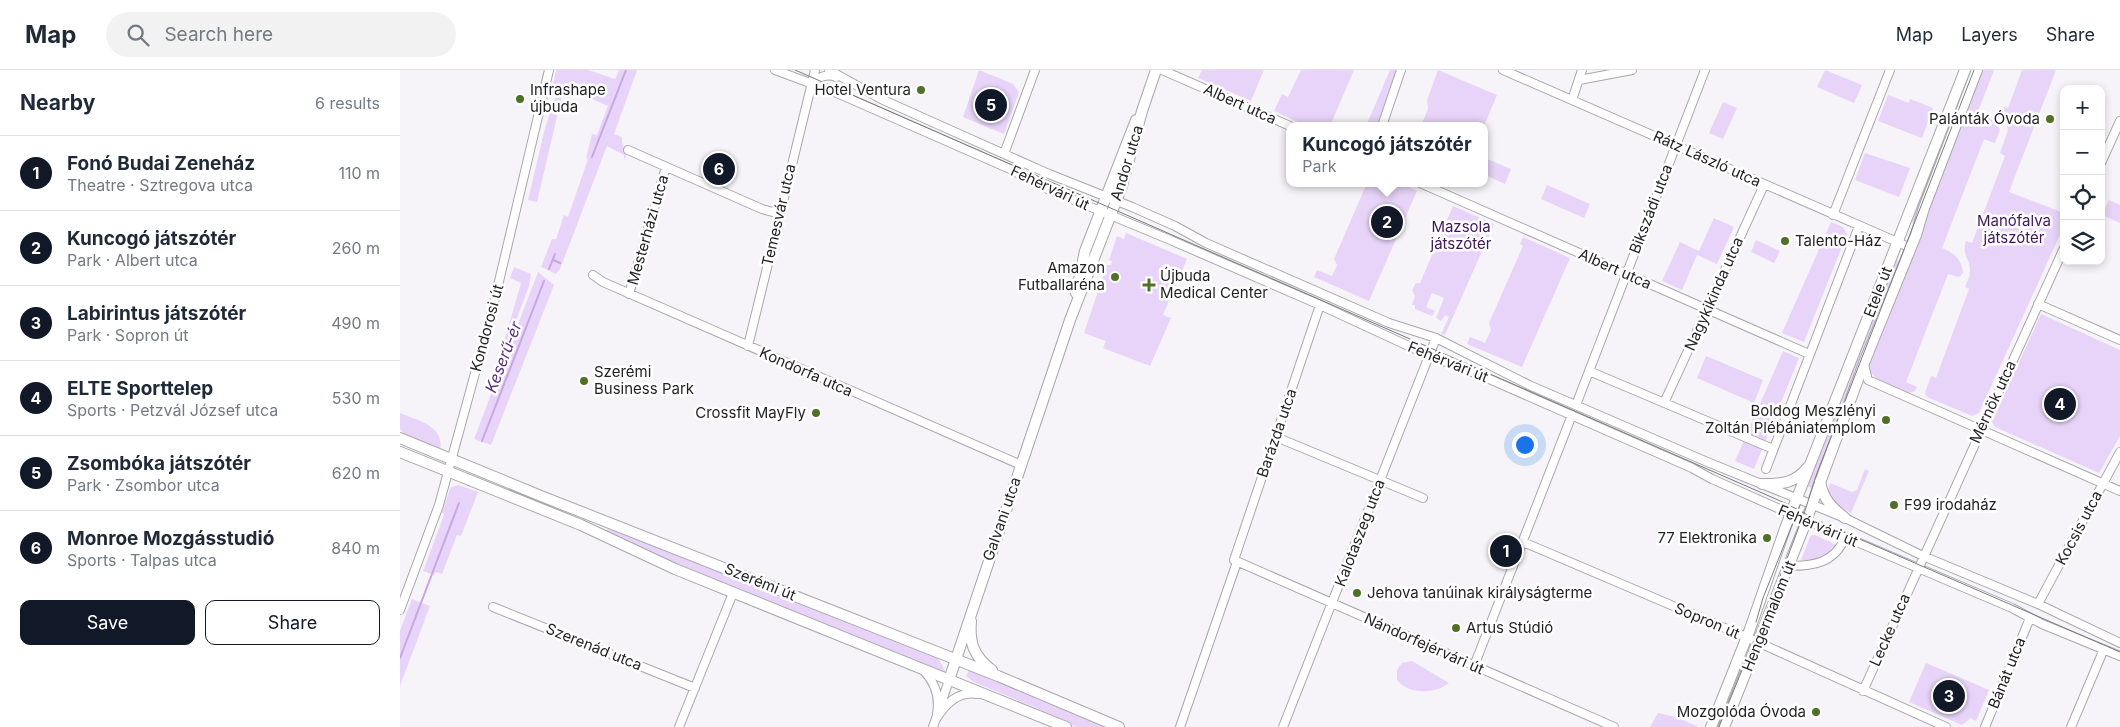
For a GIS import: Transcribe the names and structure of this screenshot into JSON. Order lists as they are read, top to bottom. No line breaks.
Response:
{"streets":{"main road":["Andor utca","Etele út","Galvani utca","Szerémi út","Hengermalom út"],"street":["Albert utca","Rátz László utca","Fehérvári út","Bikszádi utca","Temesvár utca","Mesterházi utca","Nagykikinda utca","Kondorosi út","Kondorfa utca","Mérnök utca","Barázda utca","Kocsis utca","Kalotaszeg utca","Sopron út","Lecke utca","Nándorfejérvári út","Szerenád utca","Bánát utca"]},"crossings":[["Albert utca","Bikszádi utca"],["Albert utca","Nagykikinda utca"],["Rátz László utca","Bikszádi utca"],["Rátz László utca","Etele út"],["Rátz László utca","Nagykikinda utca"],["Andor utca","Fehérvári út"],["Andor utca","Galvani utca"],["Fehérvári út","Bikszádi utca"],["Fehérvári út","Temesvár utca"],["Fehérvári út","Etele út"],["Fehérvári út","Mérnök utca"],["Fehérvári út","Barázda utca"],["Fehérvári út","Galvani utca"],["Fehérvári út","Kocsis utca"],["Fehérvári út","Kalotaszeg utca"],["Fehérvári út","Hengermalom út"],["Fehérvári út","Lecke utca"],["Fehérvári út","Bánát utca"],["Temesvár utca","Kondorfa utca"],["Mesterházi utca","Kondorfa utca"],["Etele út","Hengermalom út"],["Kondorosi út","Szerémi út"],["Kondorfa utca","Galvani utca"],["Mérnök utca","Lecke utca"],["Barázda utca","Nándorfejérvári út"],["Galvani utca","Szerémi út"],["Kalotaszeg utca","Nándorfejérvári út"],["Hengermalom út","Sopron út"],["Sopron út","Lecke utca"]],"water":["Keserű-ér"],"parks":["Manófalva játszótér","Mazsola játszótér"],"places":{"other":["Hotel Ventura","Infrashape újbuda","Palánták Óvoda","Talento-Ház","Amazon Futballaréna","Szerémi Business Park","Crossfit MayFly","Boldog Meszlényi Zoltán Plébániatemplom","F99 irodaház","77 Elektronika","Jehova tanúinak királyságterme","Artus Stúdió","Mozgolóda Óvoda"],"health":["Újbuda Medical Center"]},"page":{"header":"Map","search":"Search here","nav":["Map","Layers","Share"],"heading":["Nearby","6 results"],"map_buttons":["+","−"],"pins":["5","6","2","4","1","3"],"popup":["Kuncogó játszótér","Park"],"list":[{"mark":"1","name":"Fonó Budai Zeneház","note":"Theatre · Sztregova utca","value":"110 m"},{"mark":"2","name":"Kuncogó játszótér","note":"Park · Albert utca","value":"260 m"},{"mark":"3","name":"Labirintus játszótér","note":"Park · Sopron út","value":"490 m"},{"mark":"4","name":"ELTE Sporttelep","note":"Sports · Petzvál József utca","value":"530 m"},{"mark":"5","name":"Zsombóka játszótér","note":"Park · Zsombor utca","value":"620 m"},{"mark":"6","name":"Monroe Mozgásstudió","note":"Sports · Talpas utca","value":"840 m"}],"buttons":["Save","Share"]}}
